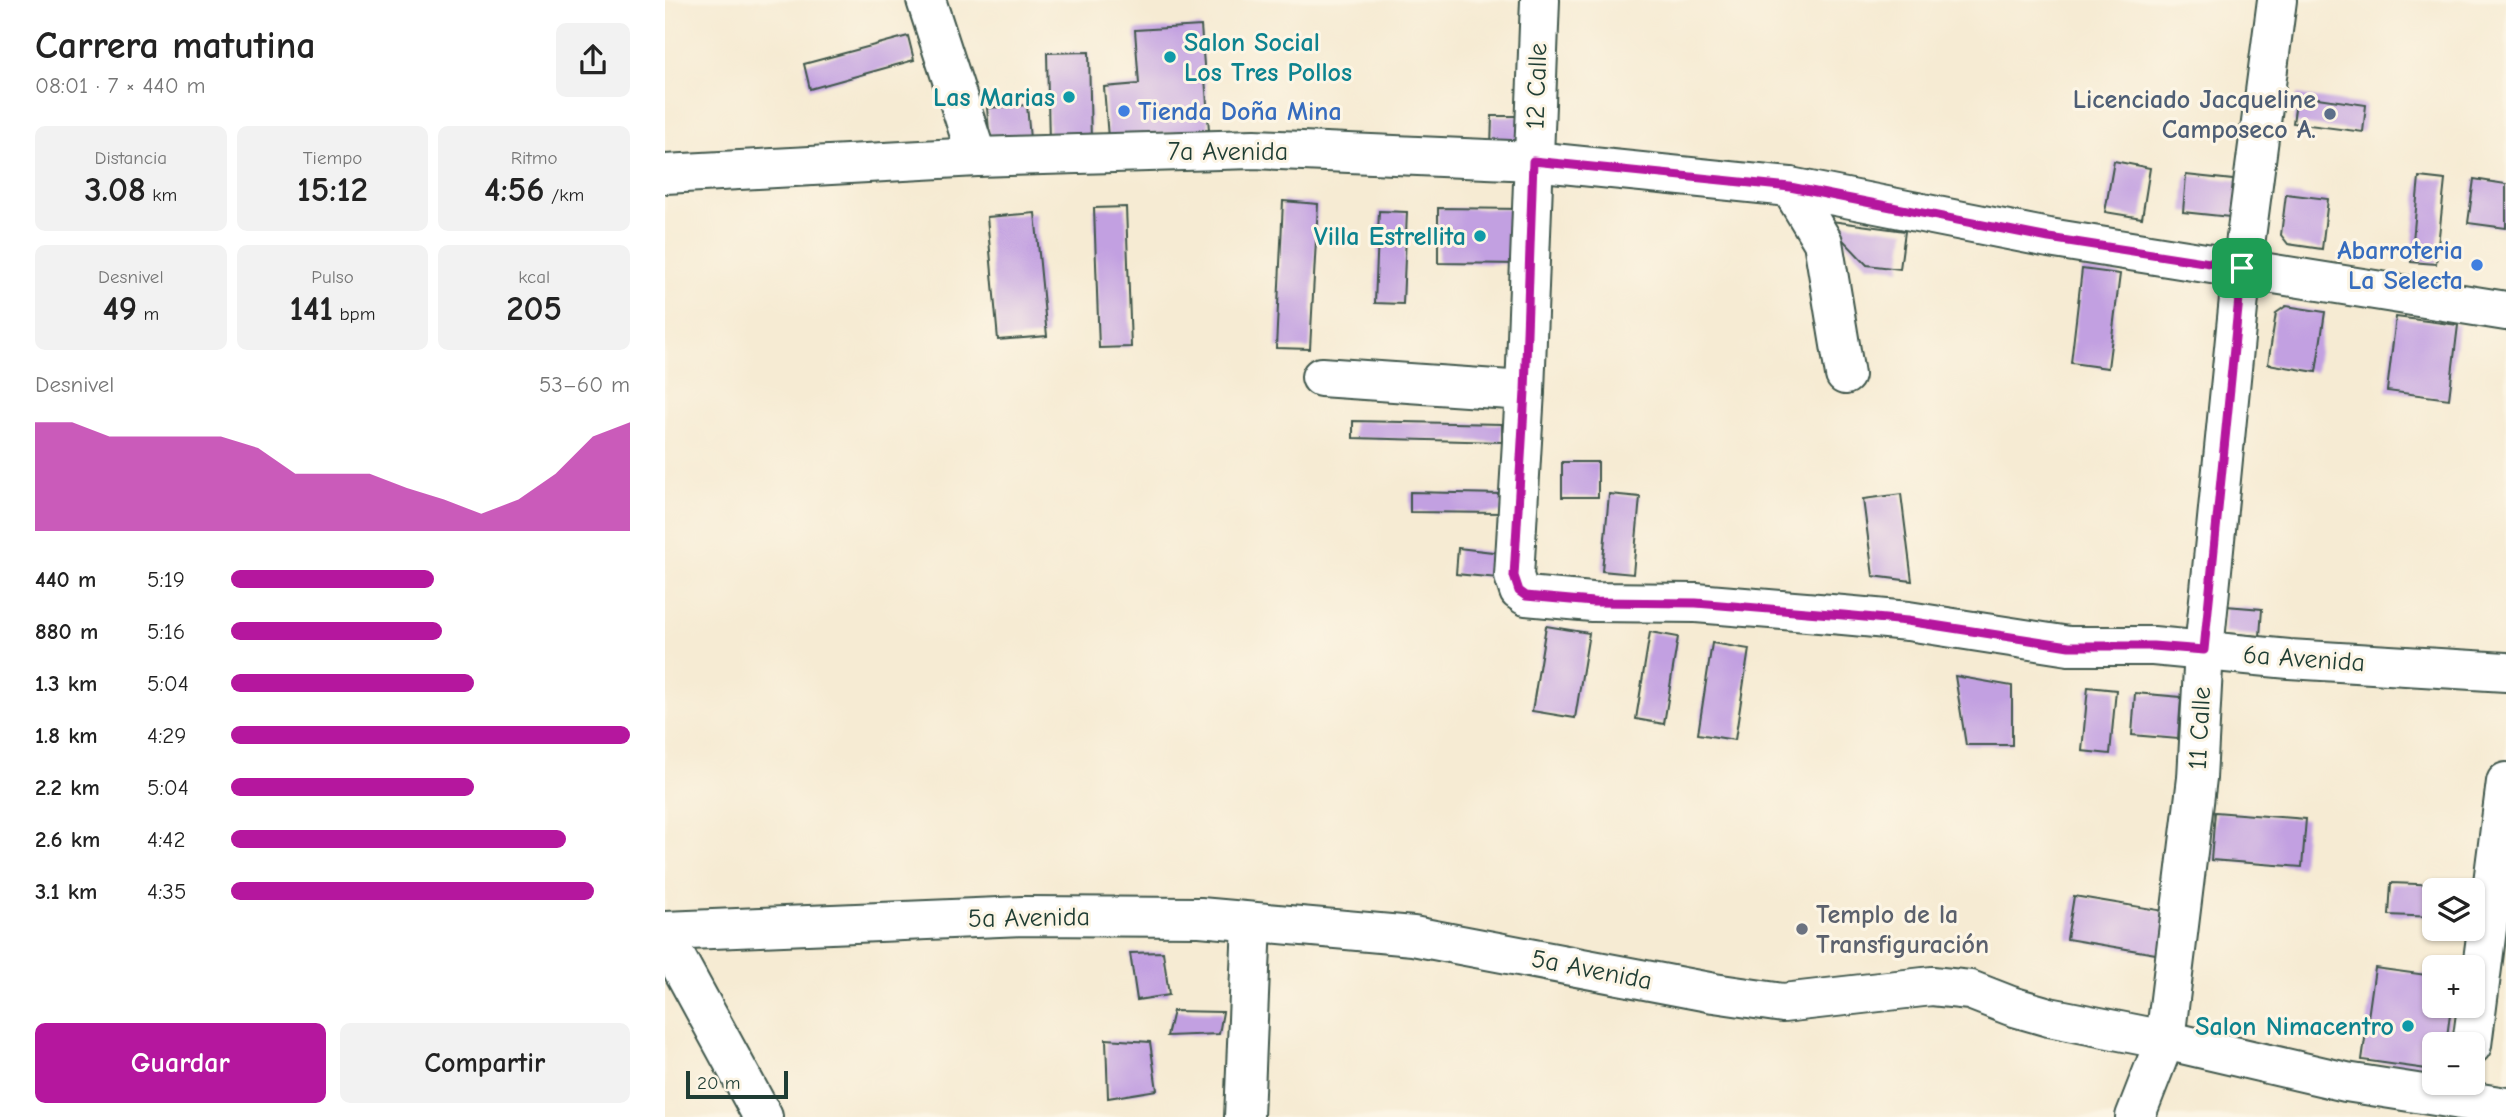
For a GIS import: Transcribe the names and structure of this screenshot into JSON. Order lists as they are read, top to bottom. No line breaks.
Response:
{"streets":{"street":["12 Calle","7a Avenida","6a Avenida","11 Calle","5a Avenida"]},"crossings":[["12 Calle","7a Avenida"],["12 Calle","6a Avenida"],["7a Avenida","11 Calle"],["6a Avenida","11 Calle"],["11 Calle","5a Avenida"]],"places":["Salon Social Los Tres Pollos","Las Marias","Tienda Doña Mina","Licenciado Jacqueline Camposeco A.","Villa Estrellita","Abarroteria La Selecta","Templo de la Transfiguración","Salon Nimacentro"],"scale_bar":"20 m","page":{"heading":["Carrera matutina","08:01 · 7 × 440 m"],"stats":[["Distancia","3.08 km"],["Tiempo","15:12"],["Ritmo","4:56 /km"],["Desnivel","49 m"],["Pulso","141 bpm"],["kcal","205"]],"chart":["Desnivel","53–60 m"],"list":[{"name":"440 m","note":"5:19"},{"name":"880 m","note":"5:16"},{"name":"1.3 km","note":"5:04"},{"name":"1.8 km","note":"4:29"},{"name":"2.2 km","note":"5:04"},{"name":"2.6 km","note":"4:42"},{"name":"3.1 km","note":"4:35"}],"map_buttons":["+","−"],"buttons":["Guardar","Compartir"],"scale":"20 m"}}
